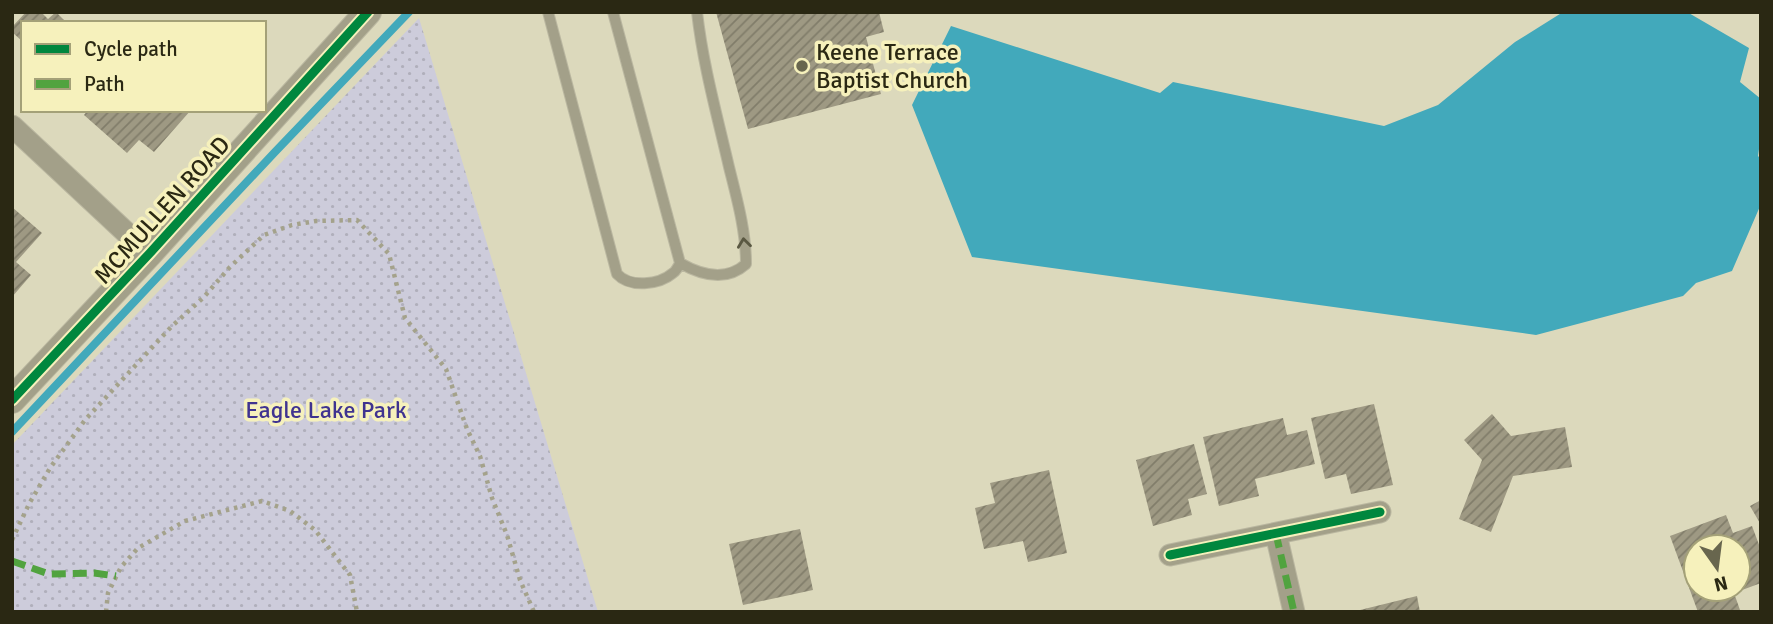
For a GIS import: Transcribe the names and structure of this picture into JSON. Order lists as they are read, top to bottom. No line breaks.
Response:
{"streets":{"street":["MCMULLEN ROAD"]},"parks":["Eagle Lake Park"],"places":["Keene Terrace Baptist Church"],"legend":["Cycle path","Path"],"north":"bottom"}
